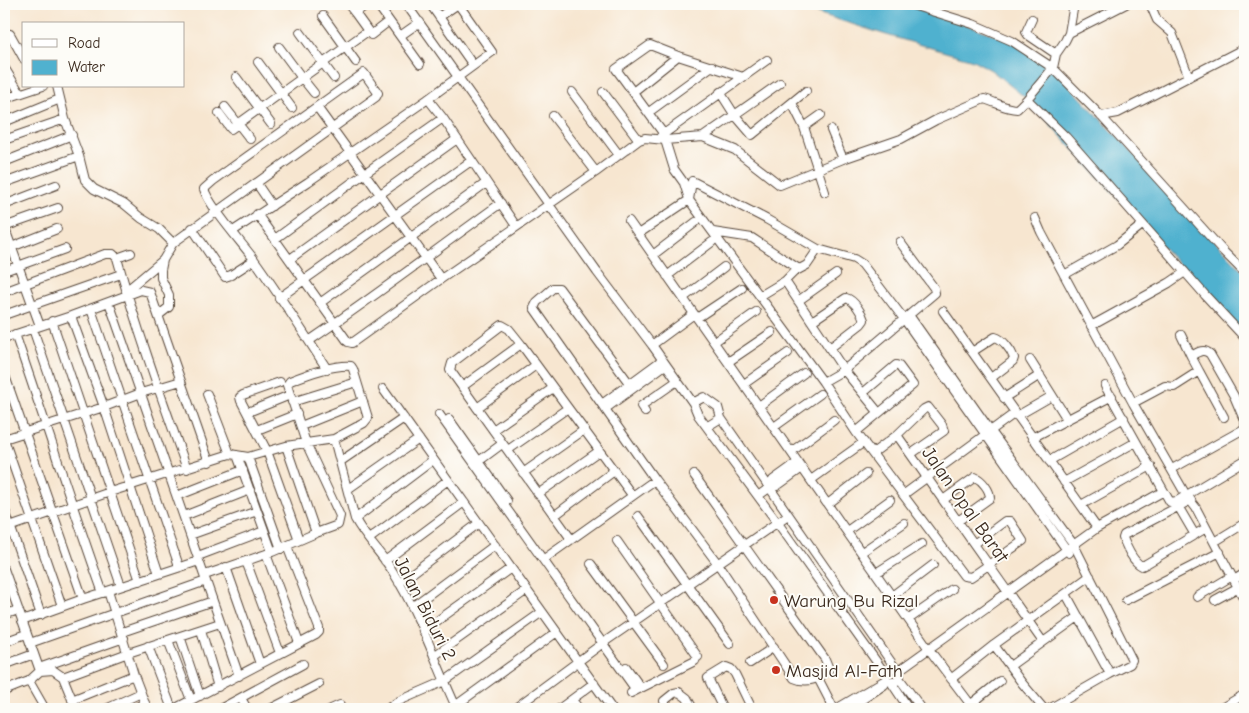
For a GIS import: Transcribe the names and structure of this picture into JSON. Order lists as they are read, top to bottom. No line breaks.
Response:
{"streets":{"street":["Jalan Opal Barat","Jalan Biduri 2"]},"places":["Warung Bu Rizal","Masjid Al-Fath"],"legend":["Road","Water"]}
